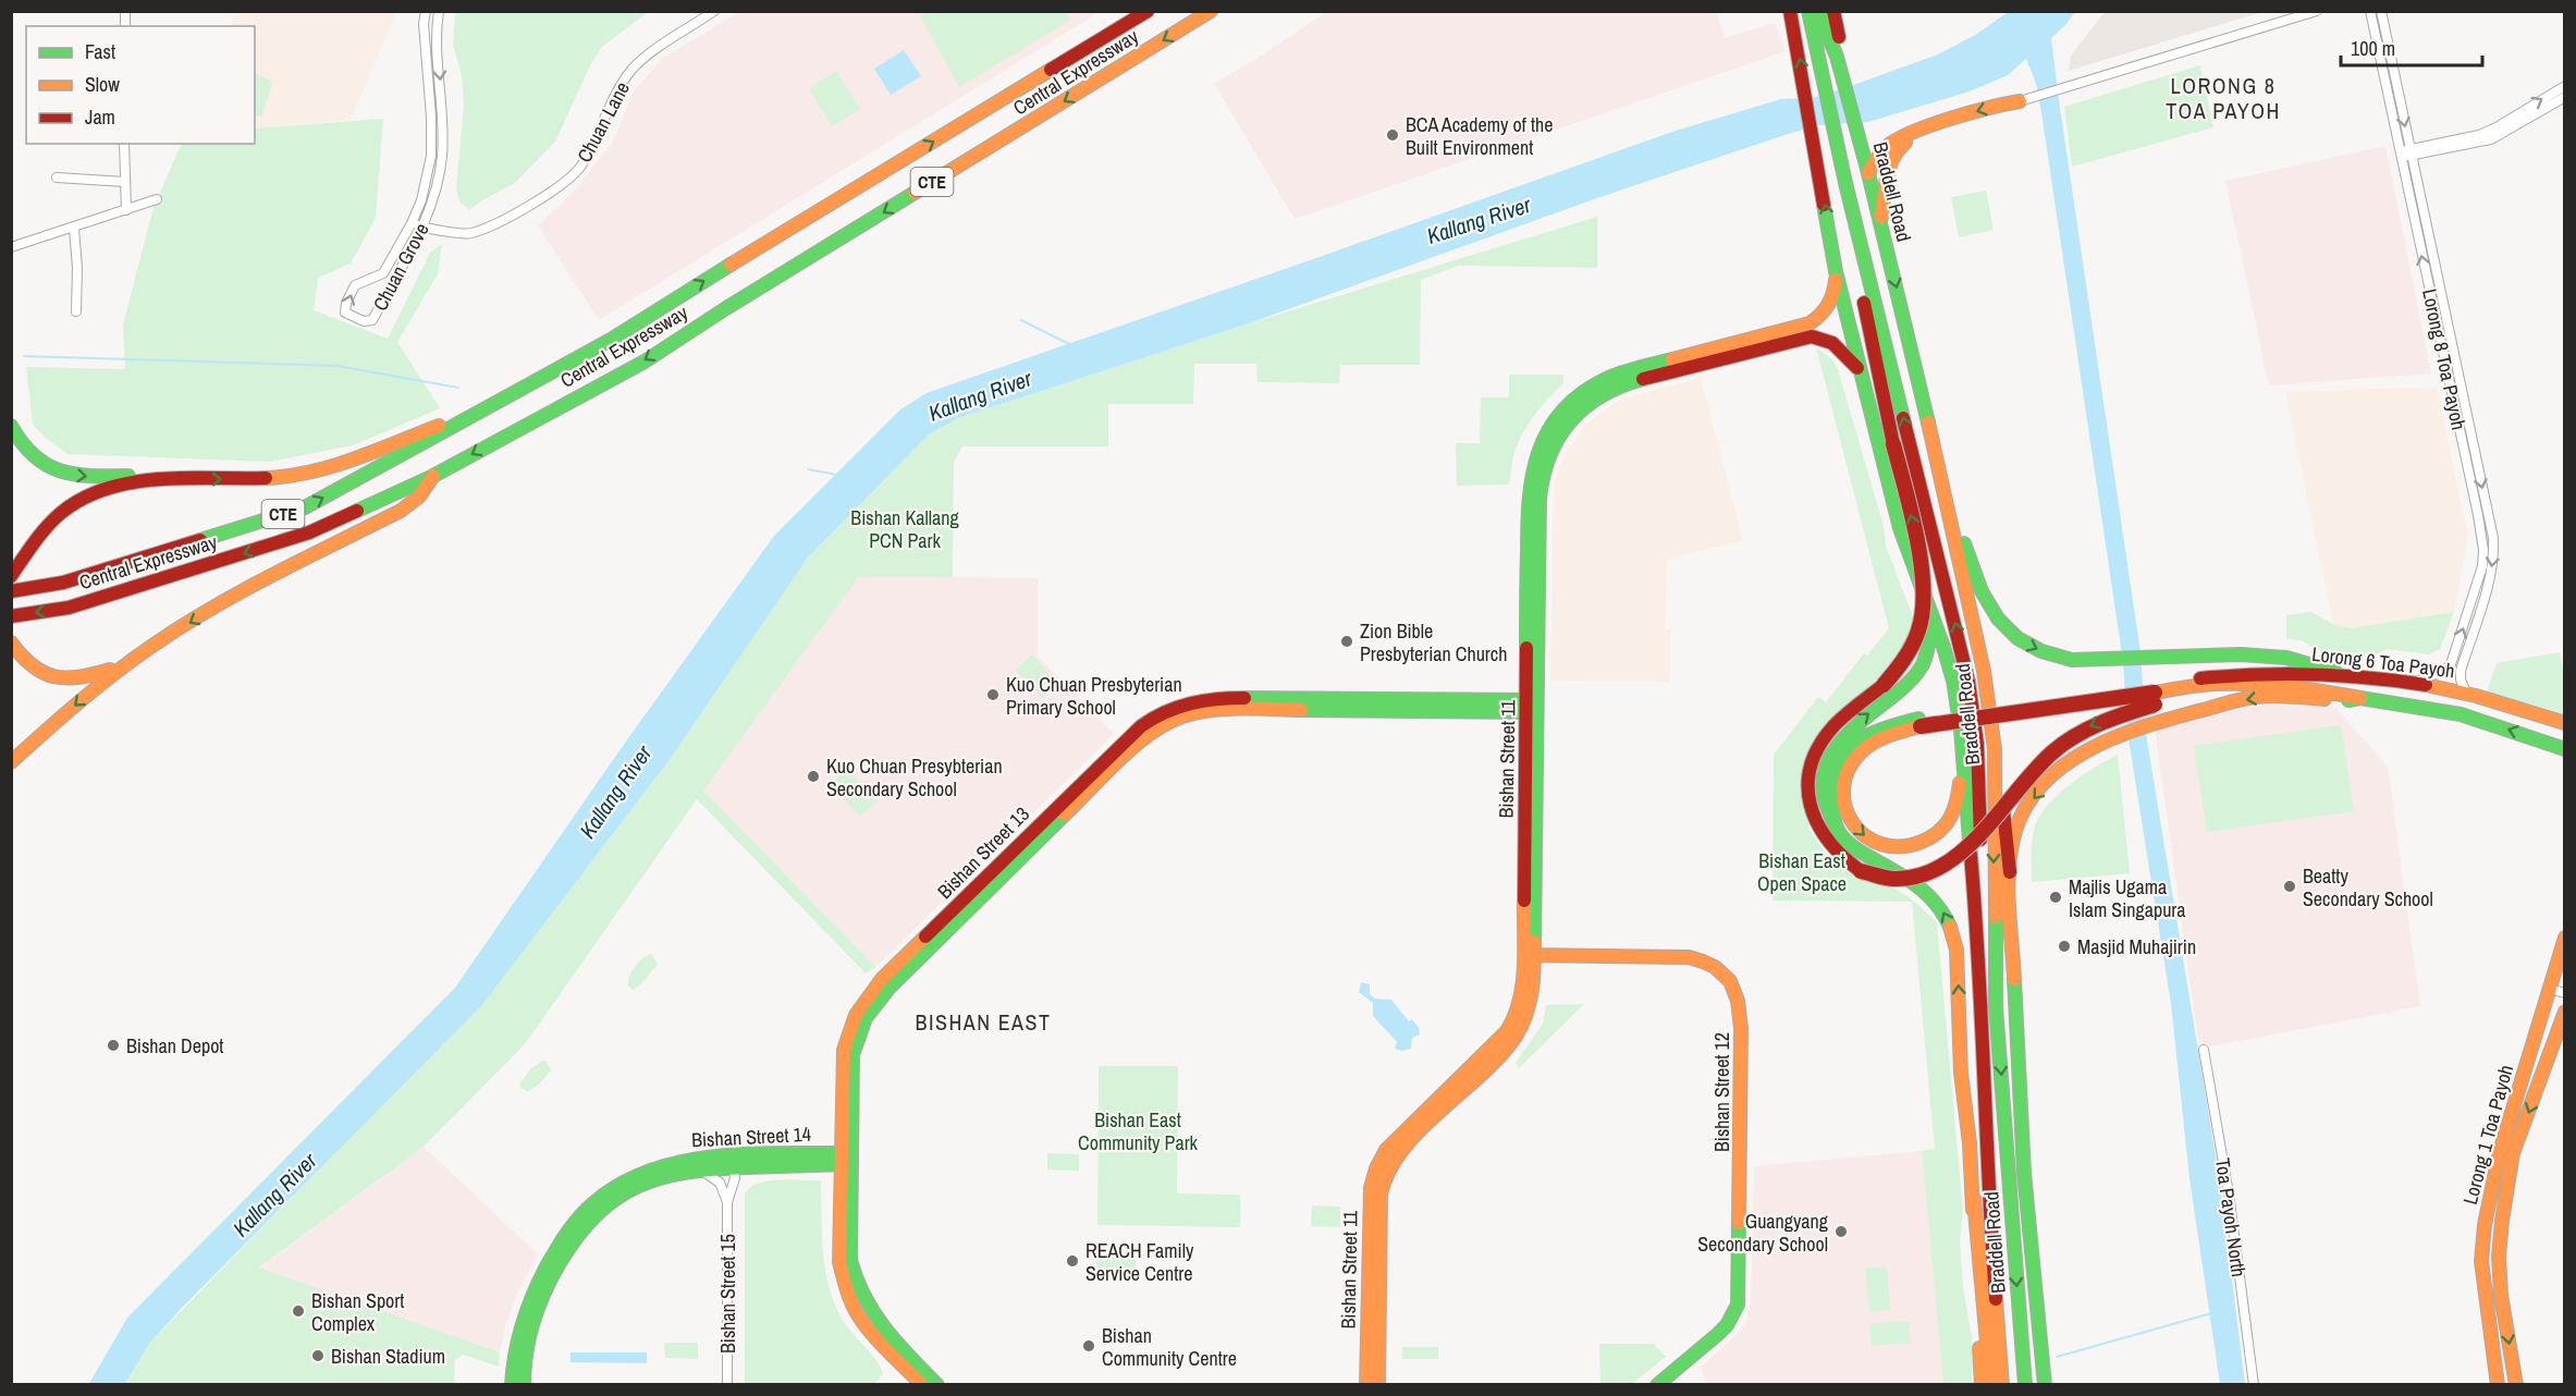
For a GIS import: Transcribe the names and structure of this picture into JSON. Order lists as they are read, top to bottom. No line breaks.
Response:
{"streets":{"main road":["Central Expressway","CTE","Braddell Road","Lorong 6 Toa Payoh","Bishan Street 11","Bishan Street 13","Bishan Street 12","Lorong 1 Toa Payoh","Bishan Street 14"],"street":["Chuan Lane","Chuan Grove","Lorong 8 Toa Payoh","Toa Payoh North","Bishan Street 15"]},"crossings":[["Chuan Lane","Chuan Grove"],["Braddell Road","Bishan Street 11"],["Lorong 8 Toa Payoh","Lorong 6 Toa Payoh"],["Bishan Street 11","Bishan Street 13"],["Bishan Street 11","Bishan Street 12"],["Bishan Street 13","Bishan Street 14"],["Bishan Street 14","Bishan Street 15"]],"districts":["LORONG 8 TOA PAYOH","BISHAN EAST"],"water":["Kallang River"],"parks":["Bishan Kallang PCN Park","Bishan East Open Space","Bishan East Community Park"],"places":["BCA Academy of the Built Environment","Zion Bible Presbyterian Church","Kuo Chuan Presbyterian Primary School","Kuo Chuan Presybterian Secondary School","Beatty Secondary School","Majlis Ugama Islam Singapura","Masjid Muhajirin","Bishan Depot","Guangyang Secondary School","REACH Family Service Centre","Bishan Sport Complex","Bishan Community Centre","Bishan Stadium"],"legend":["Fast","Slow","Jam"],"scale_bar":"100 m"}
